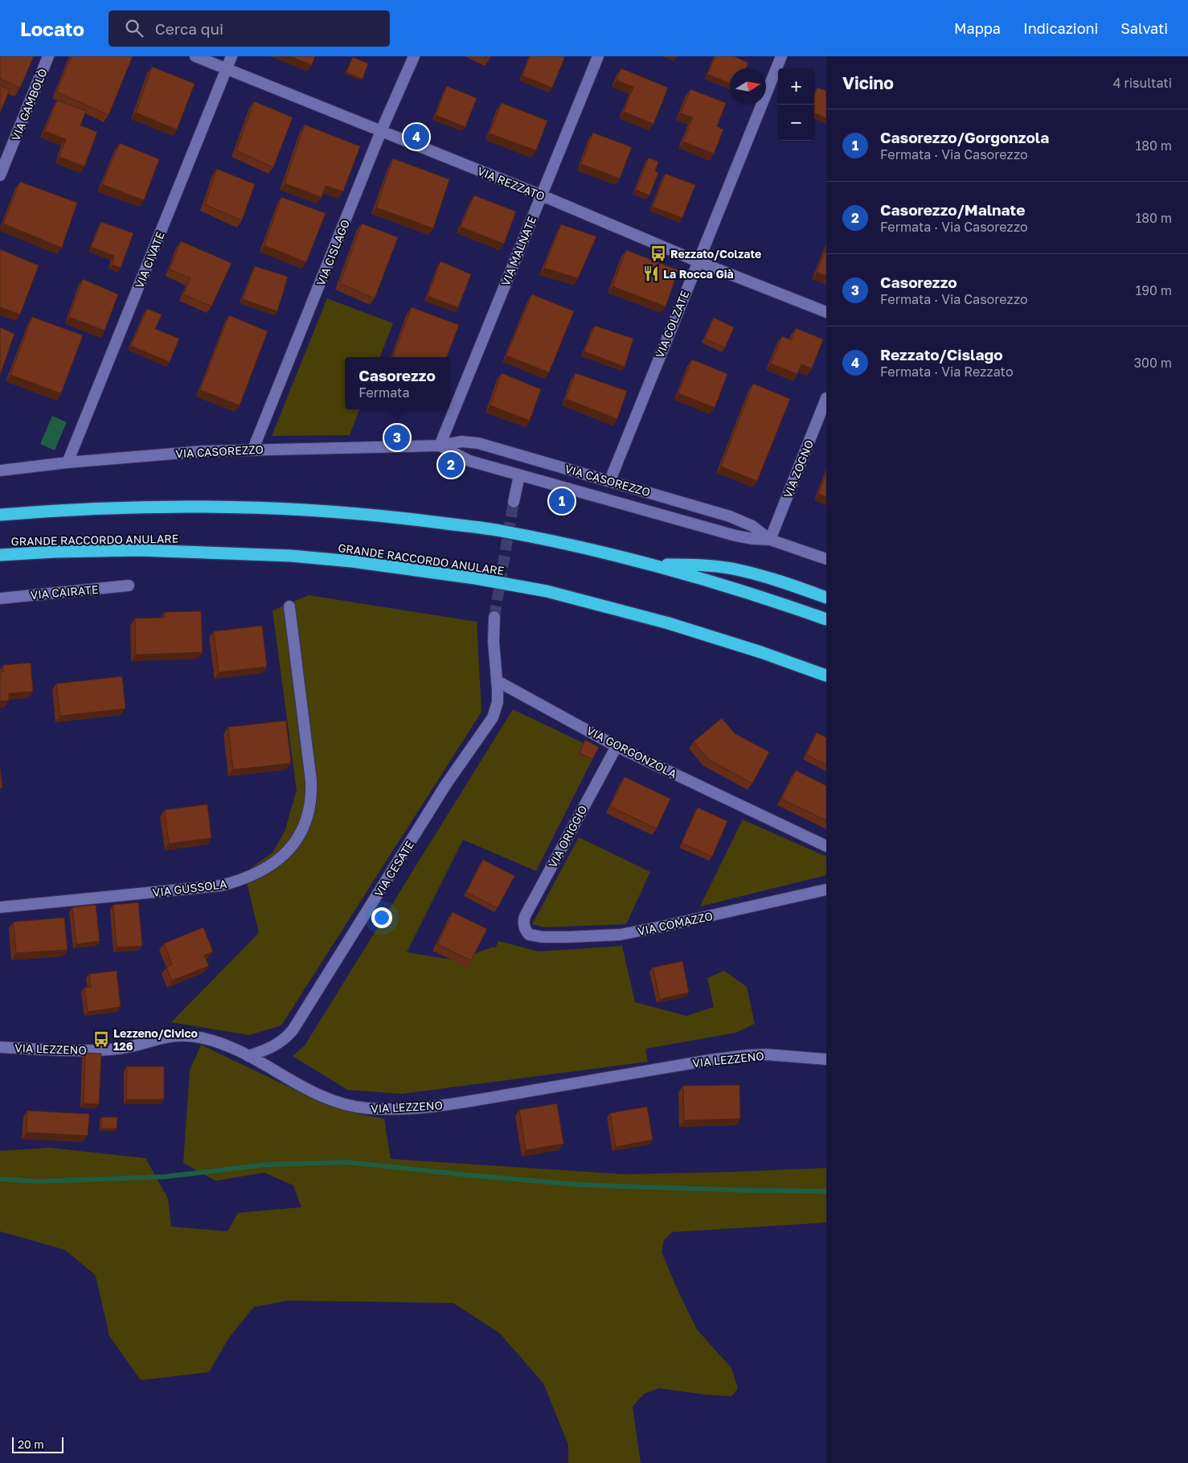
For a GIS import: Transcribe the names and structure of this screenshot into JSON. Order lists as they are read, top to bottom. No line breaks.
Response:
{"streets":{"highway":["GRANDE RACCORDO ANULARE"],"street":["VIA GAMBOLÒ","VIA REZZATO","VIA MALNATE","VIA CISLAGO","VIA CIVATE","VIA COLZATE","VIA CASOREZZO","VIA ZOGNO","VIA CAIRATE","VIA GORGONZOLA","VIA ORIGGIO","VIA CESATE","VIA GUSSOLA","VIA COMAZZO","VIA LEZZENO"]},"crossings":[["VIA REZZATO","VIA MALNATE"],["VIA REZZATO","VIA CISLAGO"],["VIA REZZATO","VIA CIVATE"],["VIA REZZATO","VIA COLZATE"],["VIA MALNATE","VIA CASOREZZO"],["VIA CISLAGO","VIA CASOREZZO"],["VIA CIVATE","VIA CASOREZZO"],["VIA COLZATE","VIA CASOREZZO"],["VIA CASOREZZO","VIA ZOGNO"],["VIA GORGONZOLA","VIA ORIGGIO"],["VIA GORGONZOLA","VIA CESATE"],["VIA ORIGGIO","VIA COMAZZO"],["VIA CESATE","VIA LEZZENO"]],"places":{"bus stop":["Rezzato/Colzate","Lezzeno/Civico 126"],"restaurant":["La Rocca Già"]},"scale_bar":"20 m","north":"right","page":{"header":"Locato","search":"Cerca qui","nav":["Mappa","Indicazioni","Salvati"],"heading":["Vicino","4 risultati"],"map_buttons":["+","−"],"list":[{"mark":"1","name":"Casorezzo/Gorgonzola","note":"Fermata · Via Casorezzo","value":"180 m"},{"mark":"2","name":"Casorezzo/Malnate","note":"Fermata · Via Casorezzo","value":"180 m"},{"mark":"3","name":"Casorezzo","note":"Fermata · Via Casorezzo","value":"190 m"},{"mark":"4","name":"Rezzato/Cislago","note":"Fermata · Via Rezzato","value":"300 m"}],"pins":["4","3","2","1"],"popup":["Casorezzo","Fermata"],"scale":"20 m"}}
